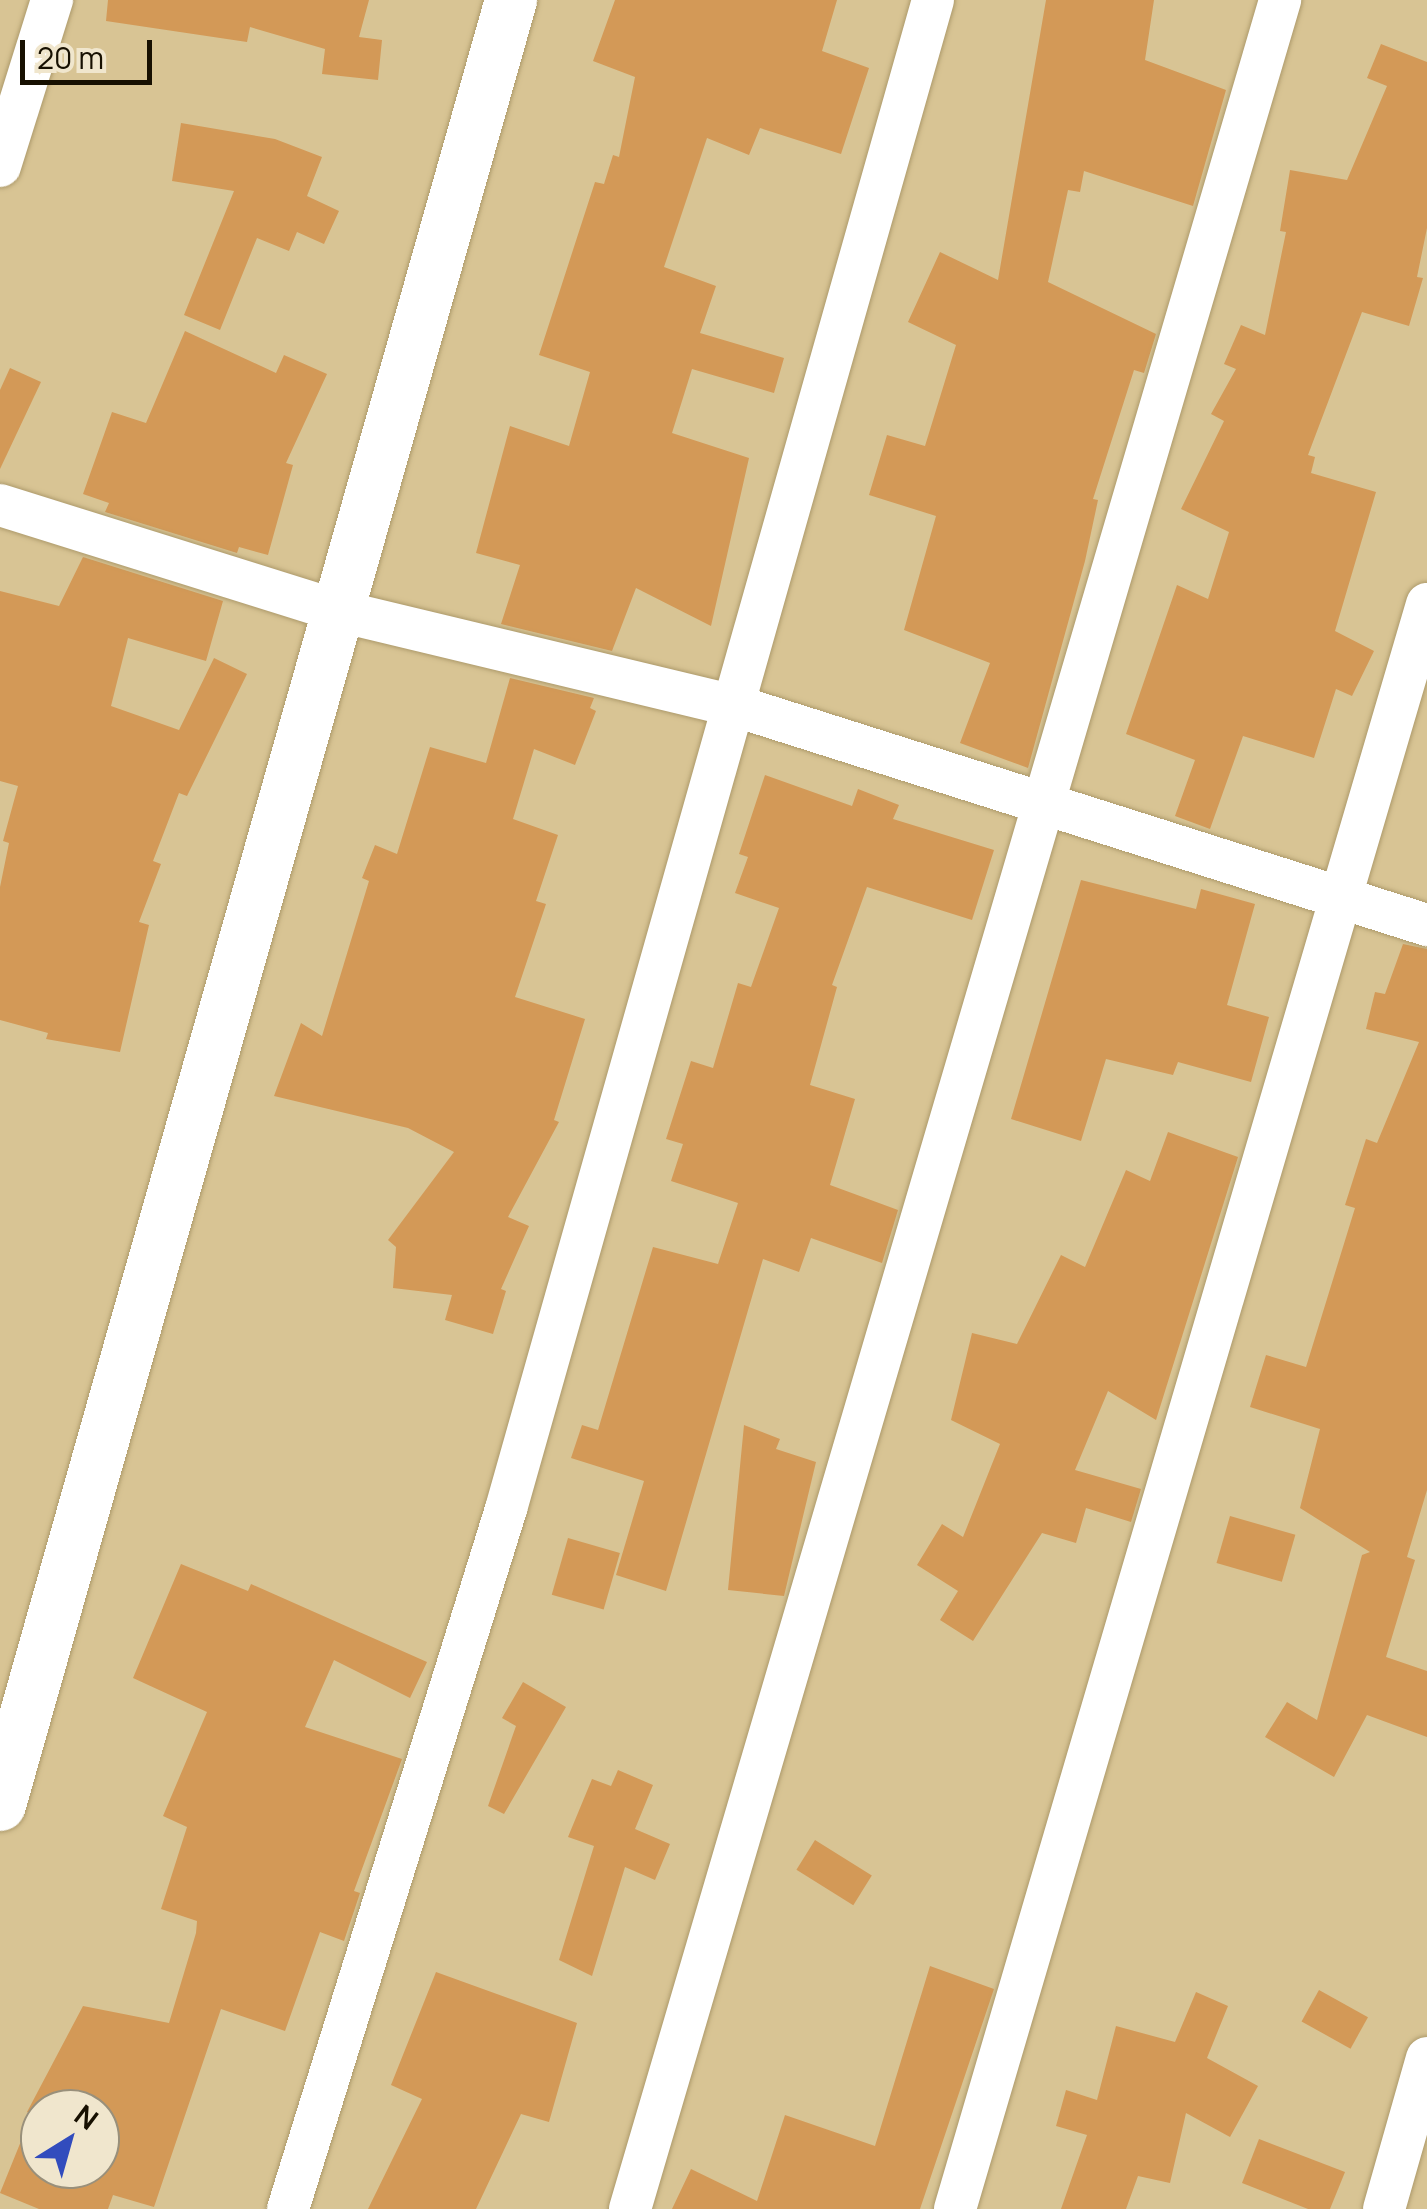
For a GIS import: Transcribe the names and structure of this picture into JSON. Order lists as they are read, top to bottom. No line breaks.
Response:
{"scale_bar":"20 m","north":"top right"}
